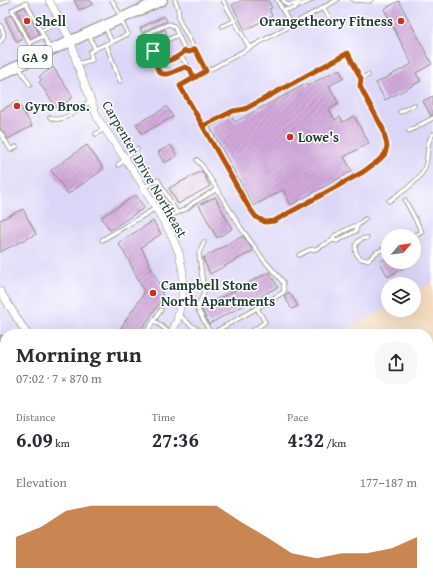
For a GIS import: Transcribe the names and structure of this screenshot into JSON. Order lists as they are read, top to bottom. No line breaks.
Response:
{"streets":{"main road":["GA 9"],"street":["Carpenter Drive Northeast"]},"crossings":[["GA 9","Carpenter Drive Northeast"]],"places":["Shell","Orangetheory Fitness","Gyro Bros.","Lowe's","Campbell Stone North Apartments"],"north":"top right","page":{"heading":["Morning run","07:02 · 7 × 870 m"],"stats":[["Distance","6.09 km"],["Time","27:36"],["Pace","4:32 /km"]],"chart":["Elevation","177–187 m"]}}
